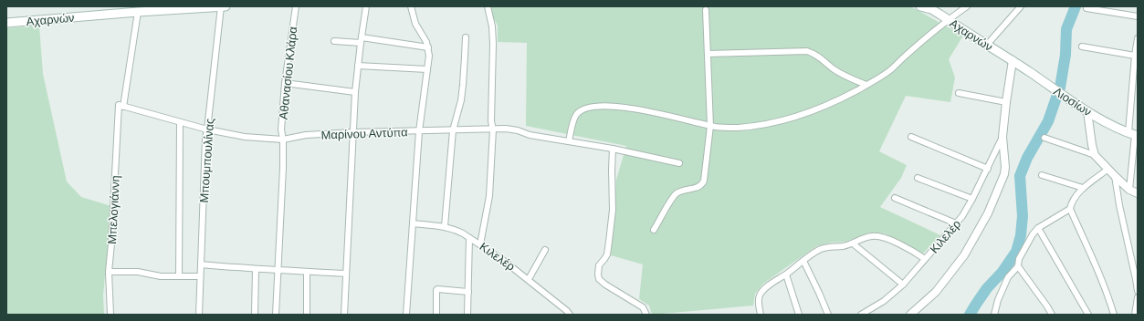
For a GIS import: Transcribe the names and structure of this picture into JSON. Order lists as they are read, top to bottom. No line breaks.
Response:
{"streets":{"main road":["Αχαρνών","Λιοσίων"],"street":["Αθανασίου Κλάρα","Μαρίνου Αντύπα","Μπουμπουλίνας","Μπελογιάννη","Κιλελέρ"]},"crossings":[["Αχαρνών","Λιοσίων"],["Αχαρνών","Μπουμπουλίνας"],["Αχαρνών","Μπελογιάννη"],["Αθανασίου Κλάρα","Μαρίνου Αντύπα"],["Μαρίνου Αντύπα","Μπουμπουλίνας"],["Μαρίνου Αντύπα","Μπελογιάννη"]]}
